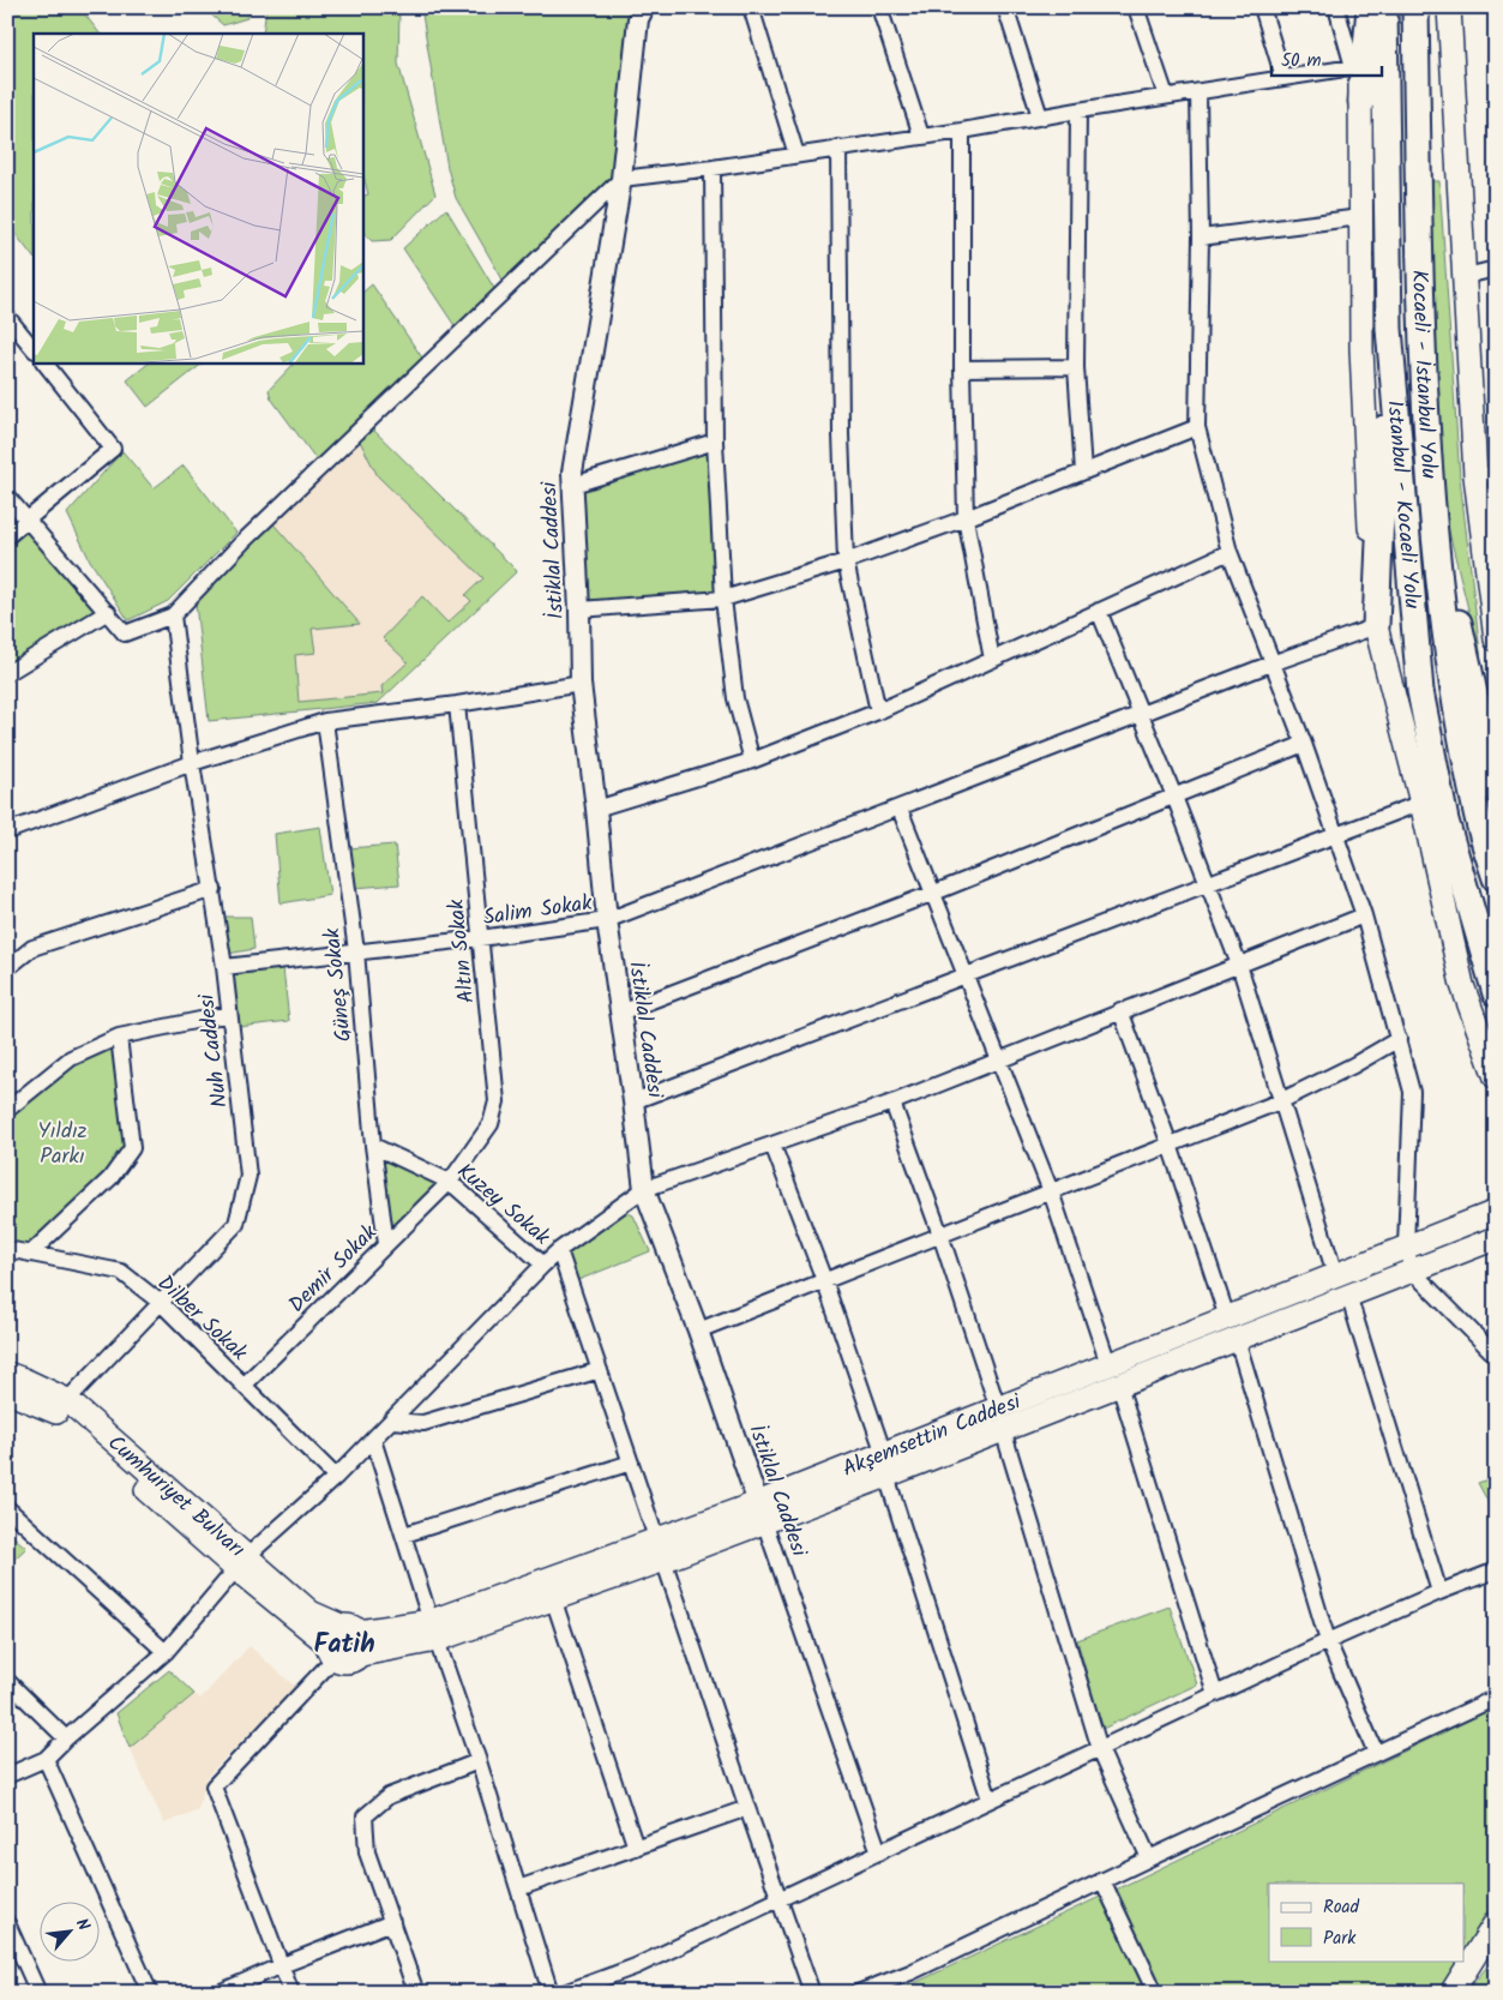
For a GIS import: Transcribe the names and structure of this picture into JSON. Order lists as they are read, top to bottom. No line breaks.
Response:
{"streets":{"highway":["Kocaeli - İstanbul Yolu","İstanbul - Kocaeli Yolu"],"main road":["Akşemsettin Caddesi","Cumhuriyet Bulvarı"],"street":["İstiklal Caddesi","Salim Sokak","Altın Sokak","Güneş Sokak","Nuh Caddesi","Kuzey Sokak","Demir Sokak","Dilber Sokak"]},"crossings":[["İstiklal Caddesi","Salim Sokak"],["İstiklal Caddesi","Akşemsettin Caddesi"],["Salim Sokak","Altın Sokak"],["Salim Sokak","Güneş Sokak"],["Salim Sokak","Nuh Caddesi"],["Altın Sokak","Kuzey Sokak"],["Altın Sokak","Demir Sokak"],["Güneş Sokak","Kuzey Sokak"],["Güneş Sokak","Demir Sokak"],["Nuh Caddesi","Dilber Sokak"],["Nuh Caddesi","Cumhuriyet Bulvarı"],["Kuzey Sokak","Demir Sokak"],["Demir Sokak","Dilber Sokak"],["Akşemsettin Caddesi","Cumhuriyet Bulvarı"]],"districts":["Fatih"],"parks":["Yıldız Parkı"],"legend":["Road","Park"],"scale_bar":"50 m","north":"top right"}
